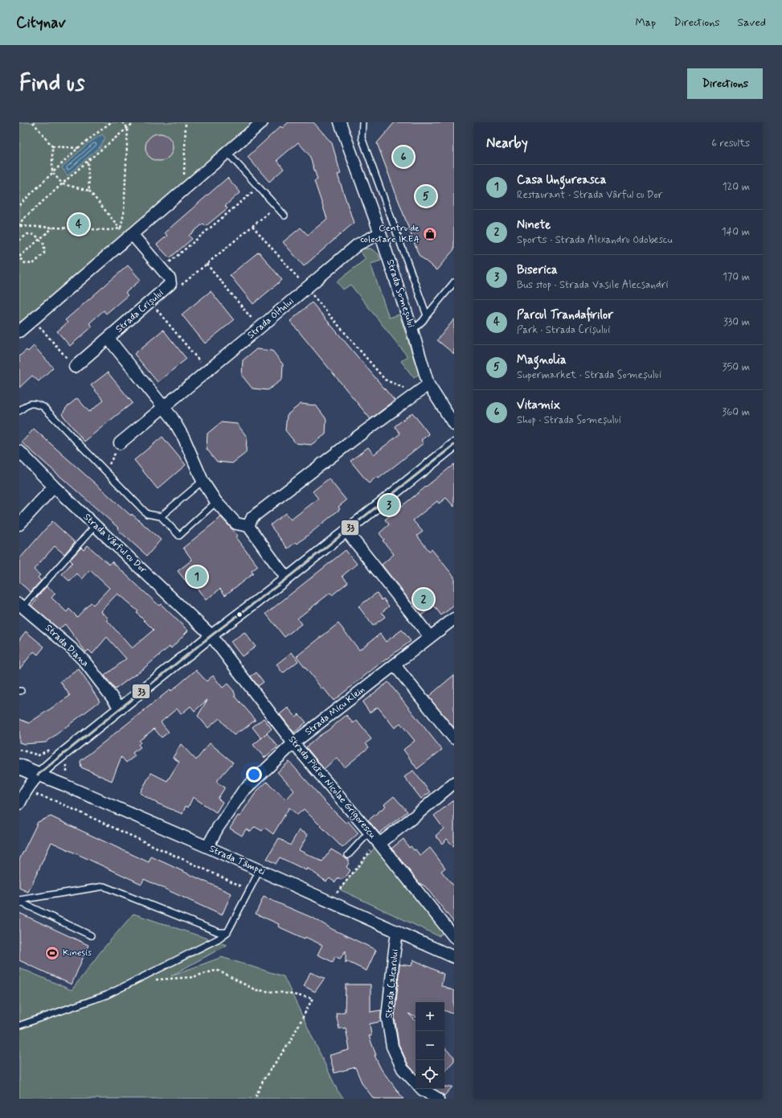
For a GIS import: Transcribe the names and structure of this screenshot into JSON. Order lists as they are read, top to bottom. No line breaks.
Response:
{"streets":{"street":["Strada Someșului","Strada Crișului","Strada Oltului","Strada Vârful cu Dor","Strada Diana","Strada Micu Klein","Strada Pictor Nicolae Grigorescu","Strada Tâmpei","Strada Calcarului"]},"crossings":[["Strada Someșului","Strada Oltului"],["Strada Vârful cu Dor","Strada Pictor Nicolae Grigorescu"],["Strada Micu Klein","Strada Pictor Nicolae Grigorescu"],["Strada Micu Klein","Strada Tâmpei"],["Strada Tâmpei","Strada Calcarului"]],"places":{"shop":["Centru de colectare IKEA"],"sports":["Kinesis"]},"lines":["transit line 33"],"page":{"header":"Citynav","nav":["Map","Directions","Saved"],"buttons":"Directions","title":"Find us","heading":["Nearby","6 results"],"pins":["6","5","4","3","1","2"],"list":[{"mark":"1","name":"Casa Ungureasca","note":"Restaurant · Strada Vârful cu Dor","value":"120 m"},{"mark":"2","name":"Ninete","note":"Sports · Strada Alexandru Odobescu","value":"140 m"},{"mark":"3","name":"Biserica","note":"Bus stop · Strada Vasile Alecsandri","value":"170 m"},{"mark":"4","name":"Parcul Trandafirilor","note":"Park · Strada Crișului","value":"330 m"},{"mark":"5","name":"Magnolia","note":"Supermarket · Strada Someșului","value":"350 m"},{"mark":"6","name":"Vitamix","note":"Shop · Strada Someșului","value":"360 m"}],"map_buttons":["+","−"]}}
